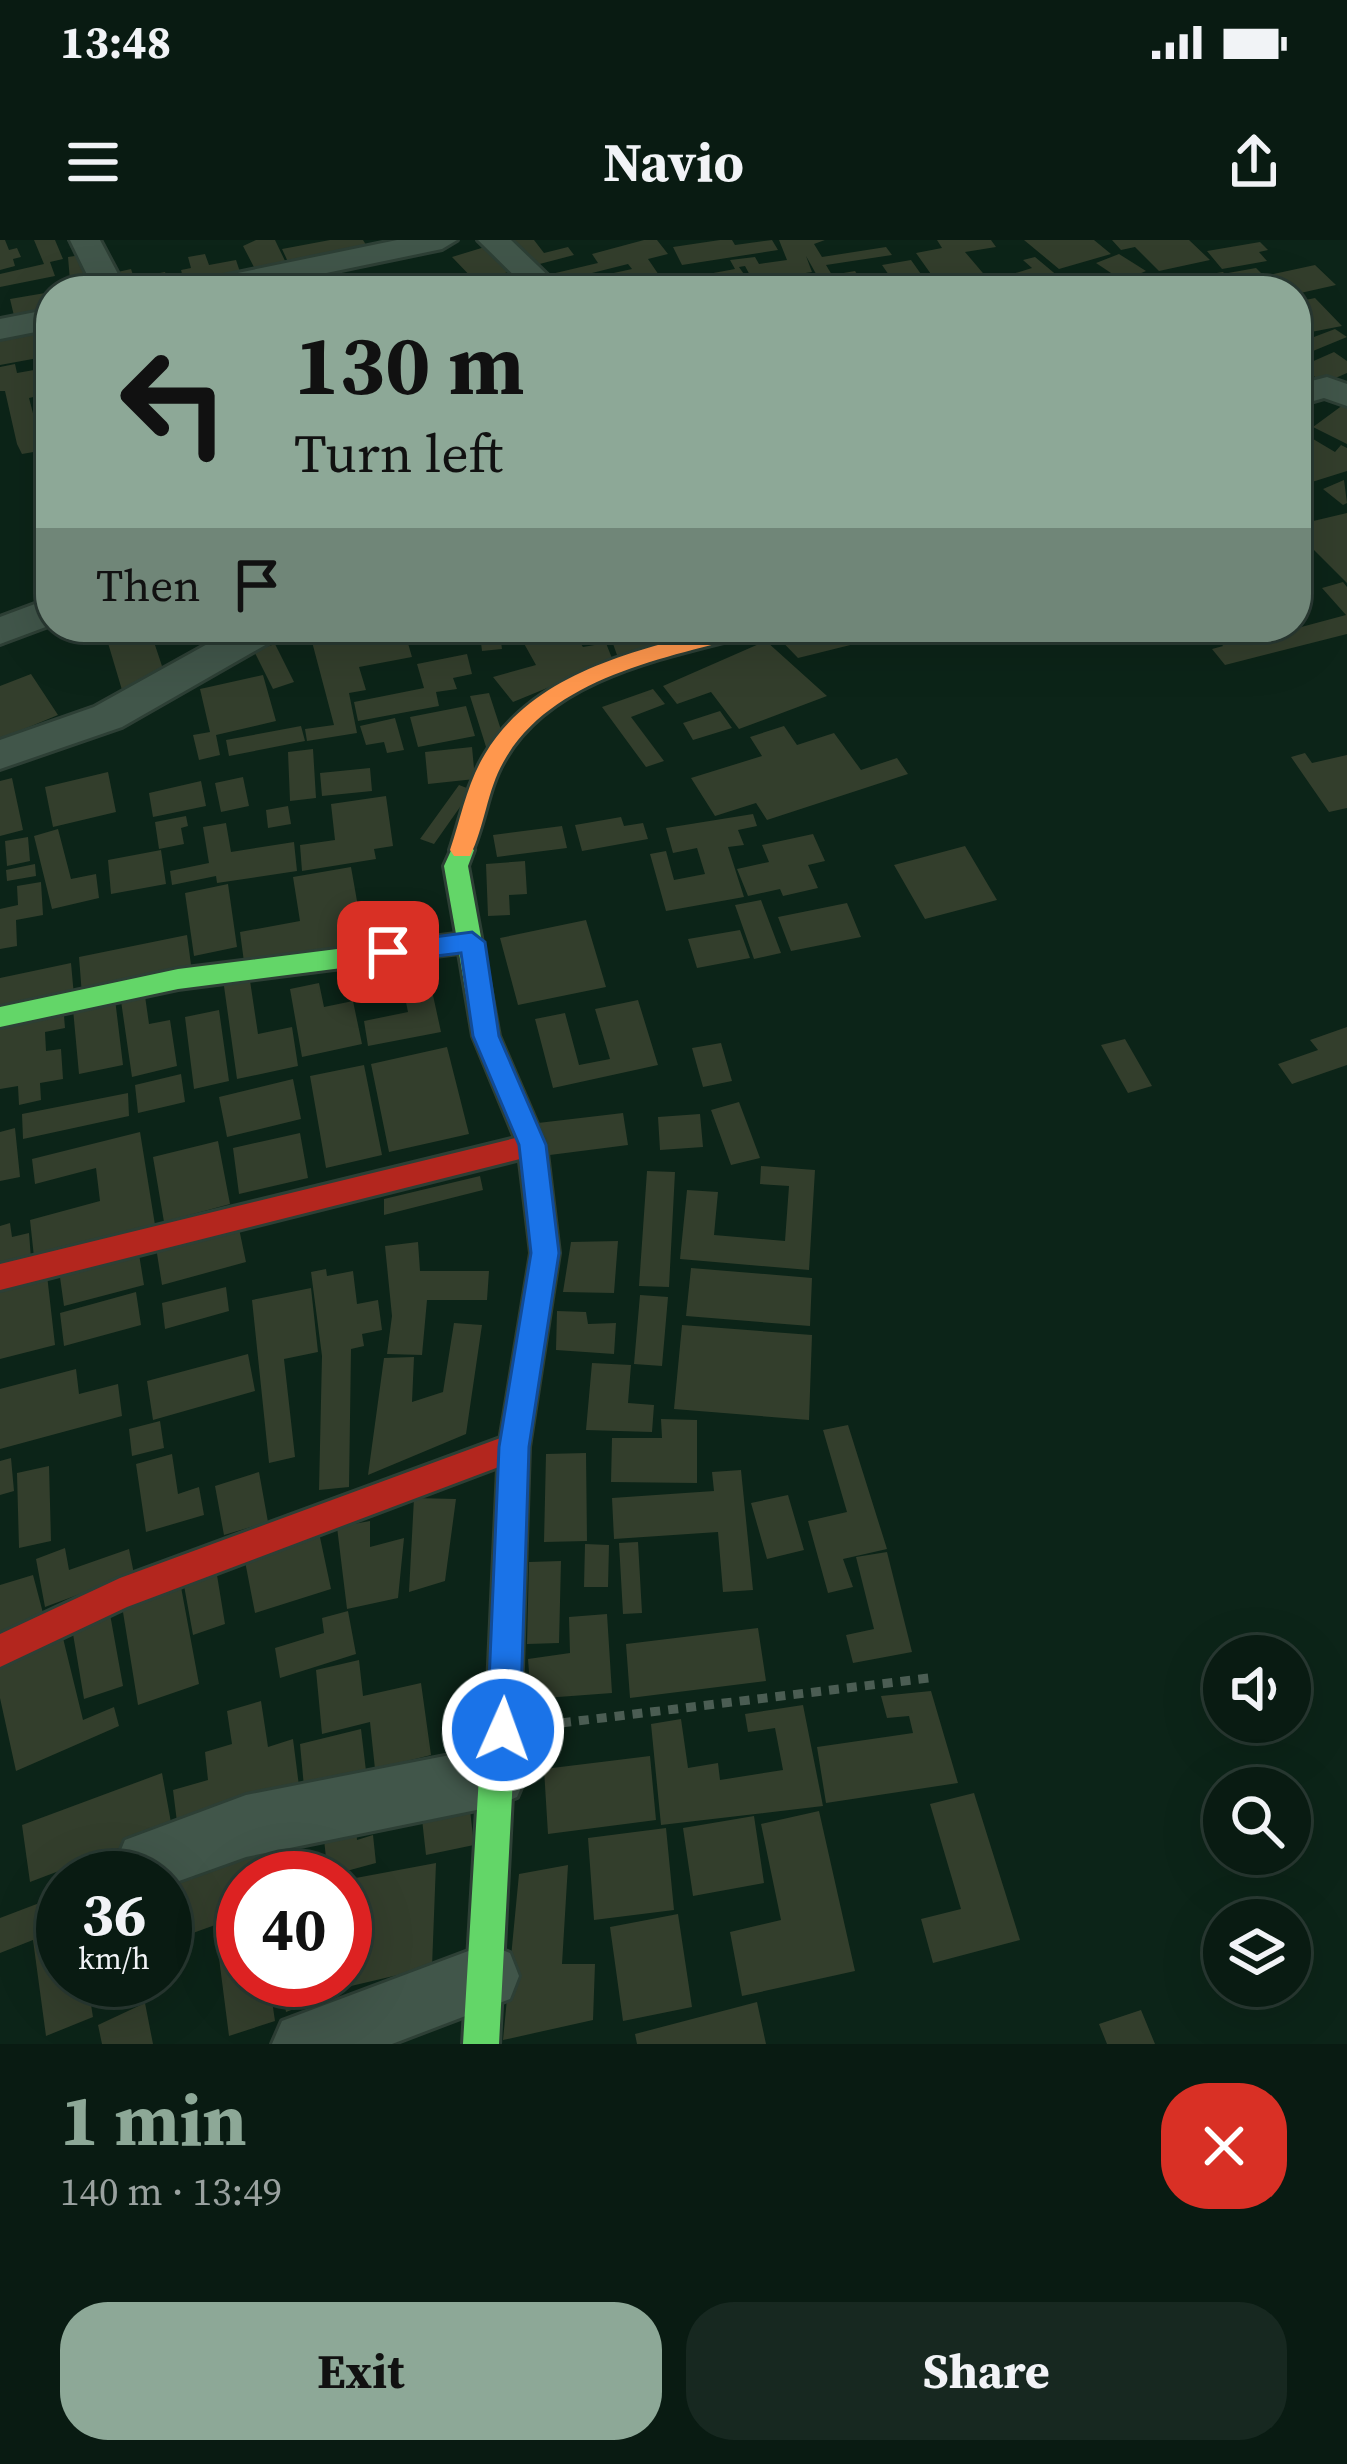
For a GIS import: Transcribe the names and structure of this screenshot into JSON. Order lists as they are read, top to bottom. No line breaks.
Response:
{"page":{"status":"13:48","header":"Navio","turn":["130 m","Turn left"],"then":"Then","speed":"36 km/h","limit":"40","heading":["1 min","140 m · 13:49"],"buttons":["Exit","Share"]}}
